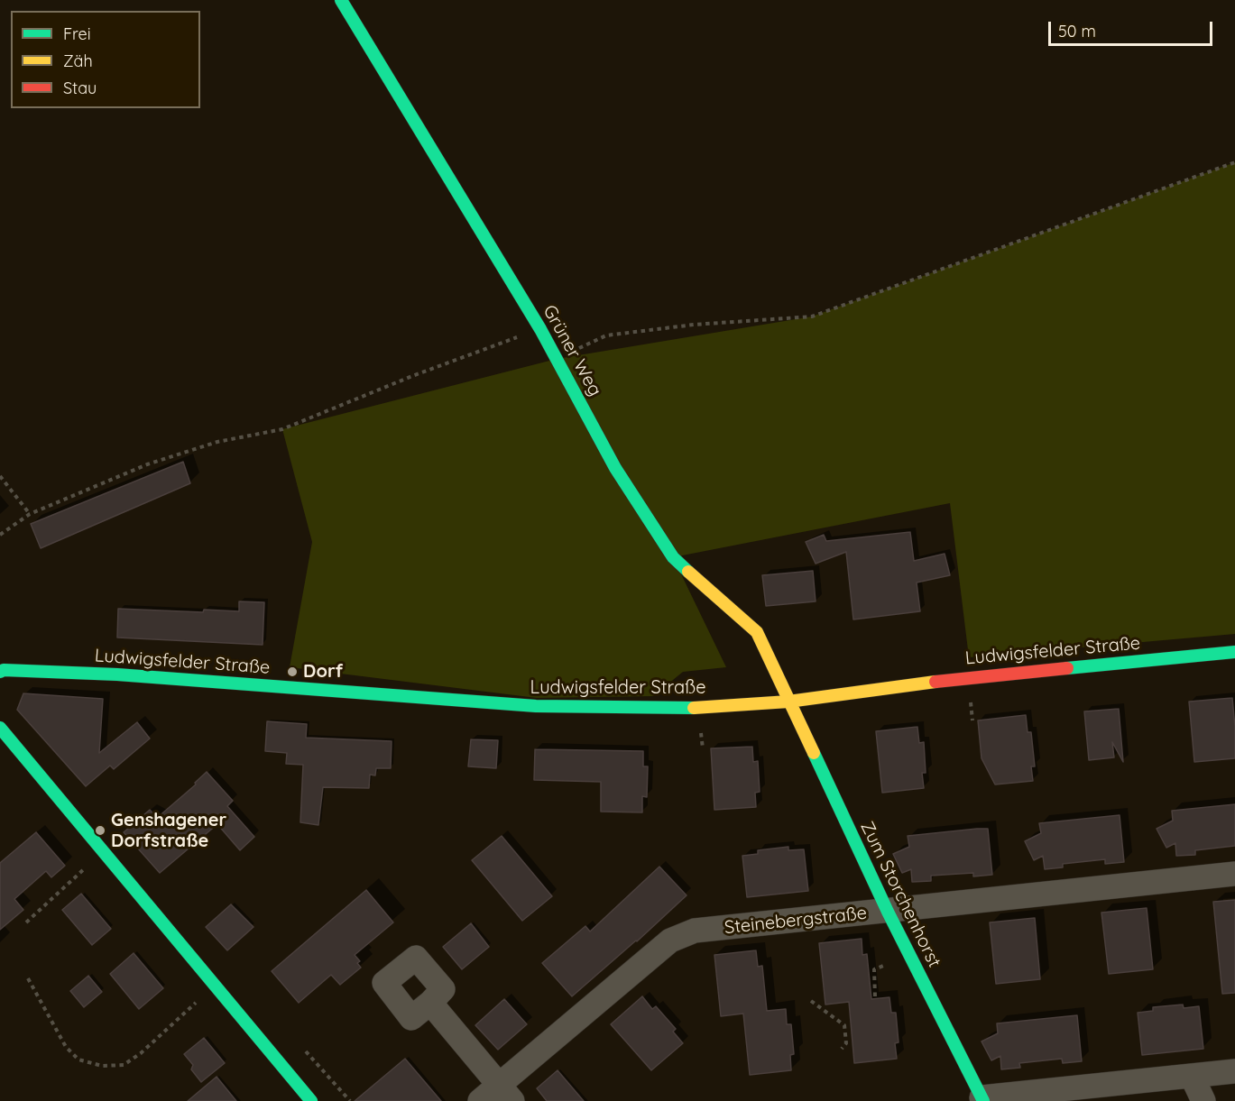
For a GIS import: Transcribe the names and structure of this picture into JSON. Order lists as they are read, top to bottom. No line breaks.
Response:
{"streets":{"street":["Grüner Weg","Ludwigsfelder Straße","Zum Storchenhorst","Steinebergstraße"]},"crossings":[["Grüner Weg","Ludwigsfelder Straße"],["Grüner Weg","Zum Storchenhorst"],["Ludwigsfelder Straße","Zum Storchenhorst"],["Zum Storchenhorst","Steinebergstraße"]],"places":["Dorf","Genshagener Dorfstraße"],"legend":["Frei","Zäh","Stau"],"scale_bar":"50 m"}
